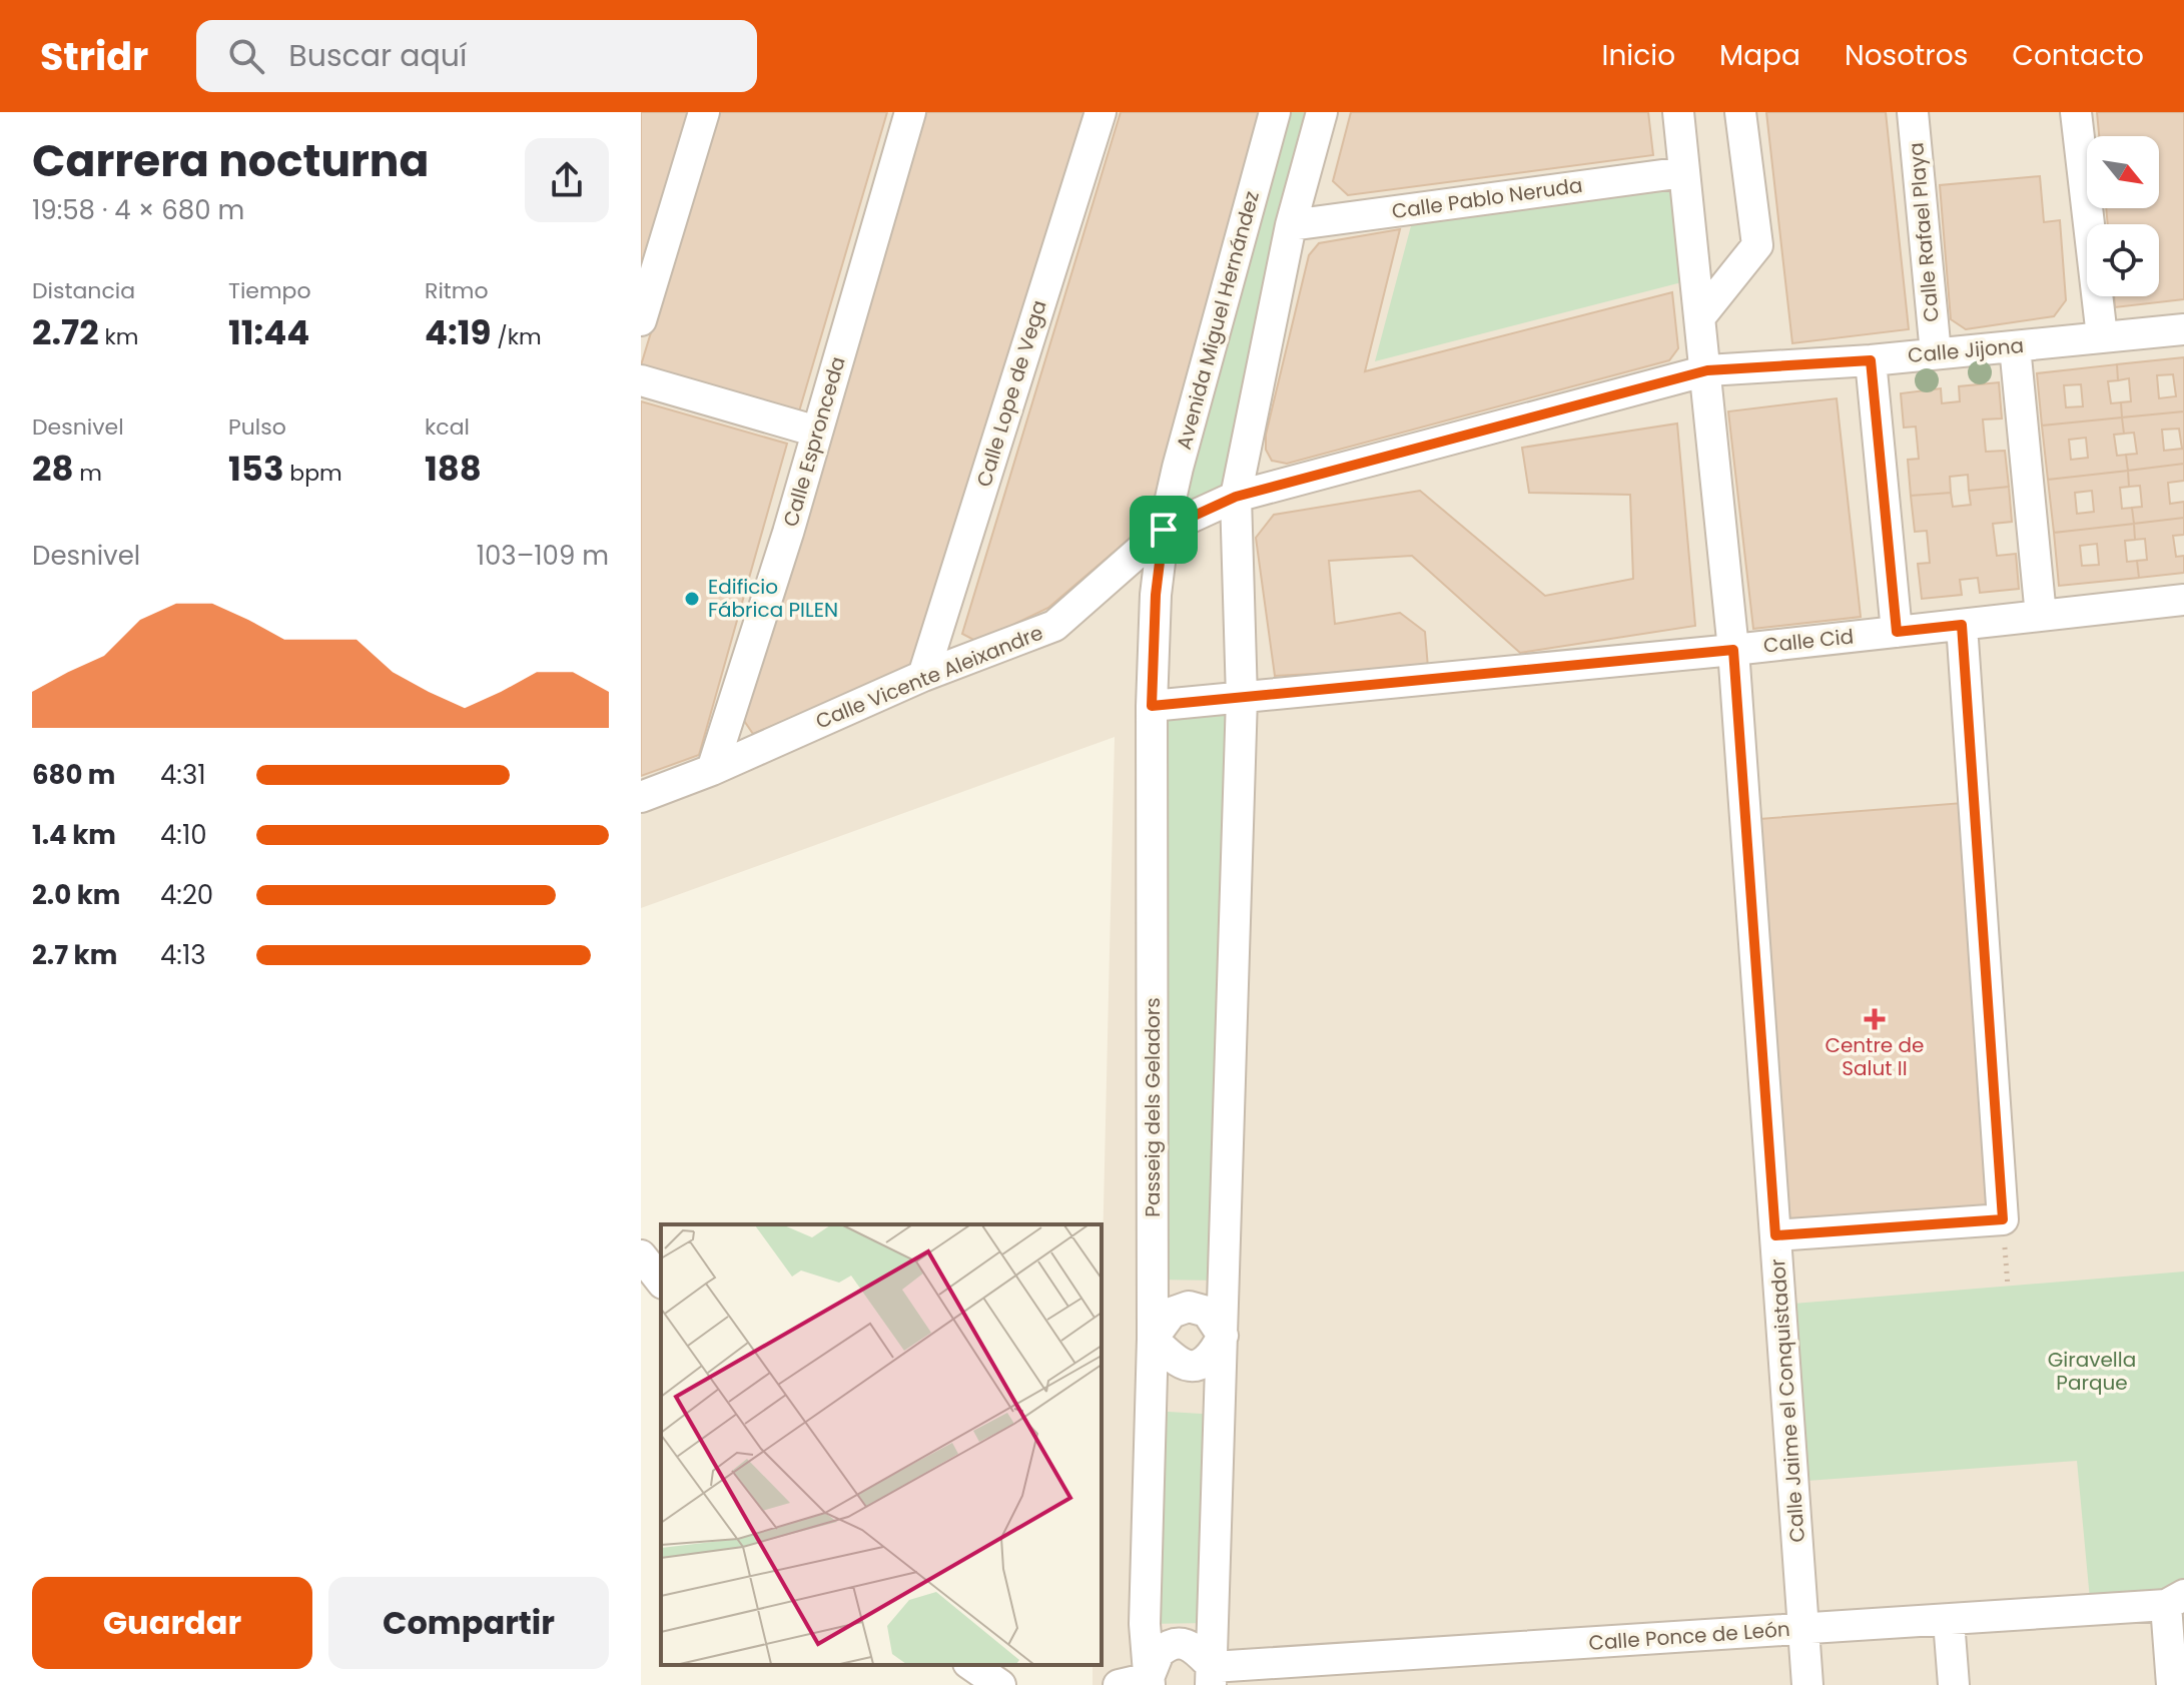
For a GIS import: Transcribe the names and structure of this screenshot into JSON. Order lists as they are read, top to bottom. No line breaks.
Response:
{"streets":{"street":["Calle Pablo Neruda","Calle Rafael Playa","Avenida Miguel Hernández","Calle Jijona","Calle Lope de Vega","Calle Espronceda","Calle Cid","Calle Vicente Aleixandre","Passeig dels Geladors","Calle Jaime el Conquistador","Calle Ponce de León"]},"crossings":[["Calle Pablo Neruda","Calle Jaime el Conquistador"],["Calle Rafael Playa","Calle Jijona"],["Avenida Miguel Hernández","Calle Vicente Aleixandre"],["Avenida Miguel Hernández","Passeig dels Geladors"],["Calle Jijona","Calle Vicente Aleixandre"],["Calle Jijona","Calle Jaime el Conquistador"],["Calle Lope de Vega","Calle Vicente Aleixandre"],["Calle Espronceda","Calle Vicente Aleixandre"],["Calle Cid","Passeig dels Geladors"],["Calle Cid","Calle Jaime el Conquistador"],["Calle Vicente Aleixandre","Passeig dels Geladors"],["Calle Jaime el Conquistador","Calle Ponce de León"]],"parks":["Giravella Parque"],"places":{"other":["Edificio Fábrica PILEN"],"health":["Centre de Salut II"]},"north":"bottom right","page":{"header":"Stridr","search":"Buscar aquí","nav":["Inicio","Mapa","Nosotros","Contacto"],"heading":["Carrera nocturna","19:58 · 4 × 680 m"],"stats":[["Distancia","2.72 km"],["Tiempo","11:44"],["Ritmo","4:19 /km"],["Desnivel","28 m"],["Pulso","153 bpm"],["kcal","188"]],"chart":["Desnivel","103–109 m"],"list":[{"name":"680 m","note":"4:31"},{"name":"1.4 km","note":"4:10"},{"name":"2.0 km","note":"4:20"},{"name":"2.7 km","note":"4:13"}],"buttons":["Guardar","Compartir"]}}
